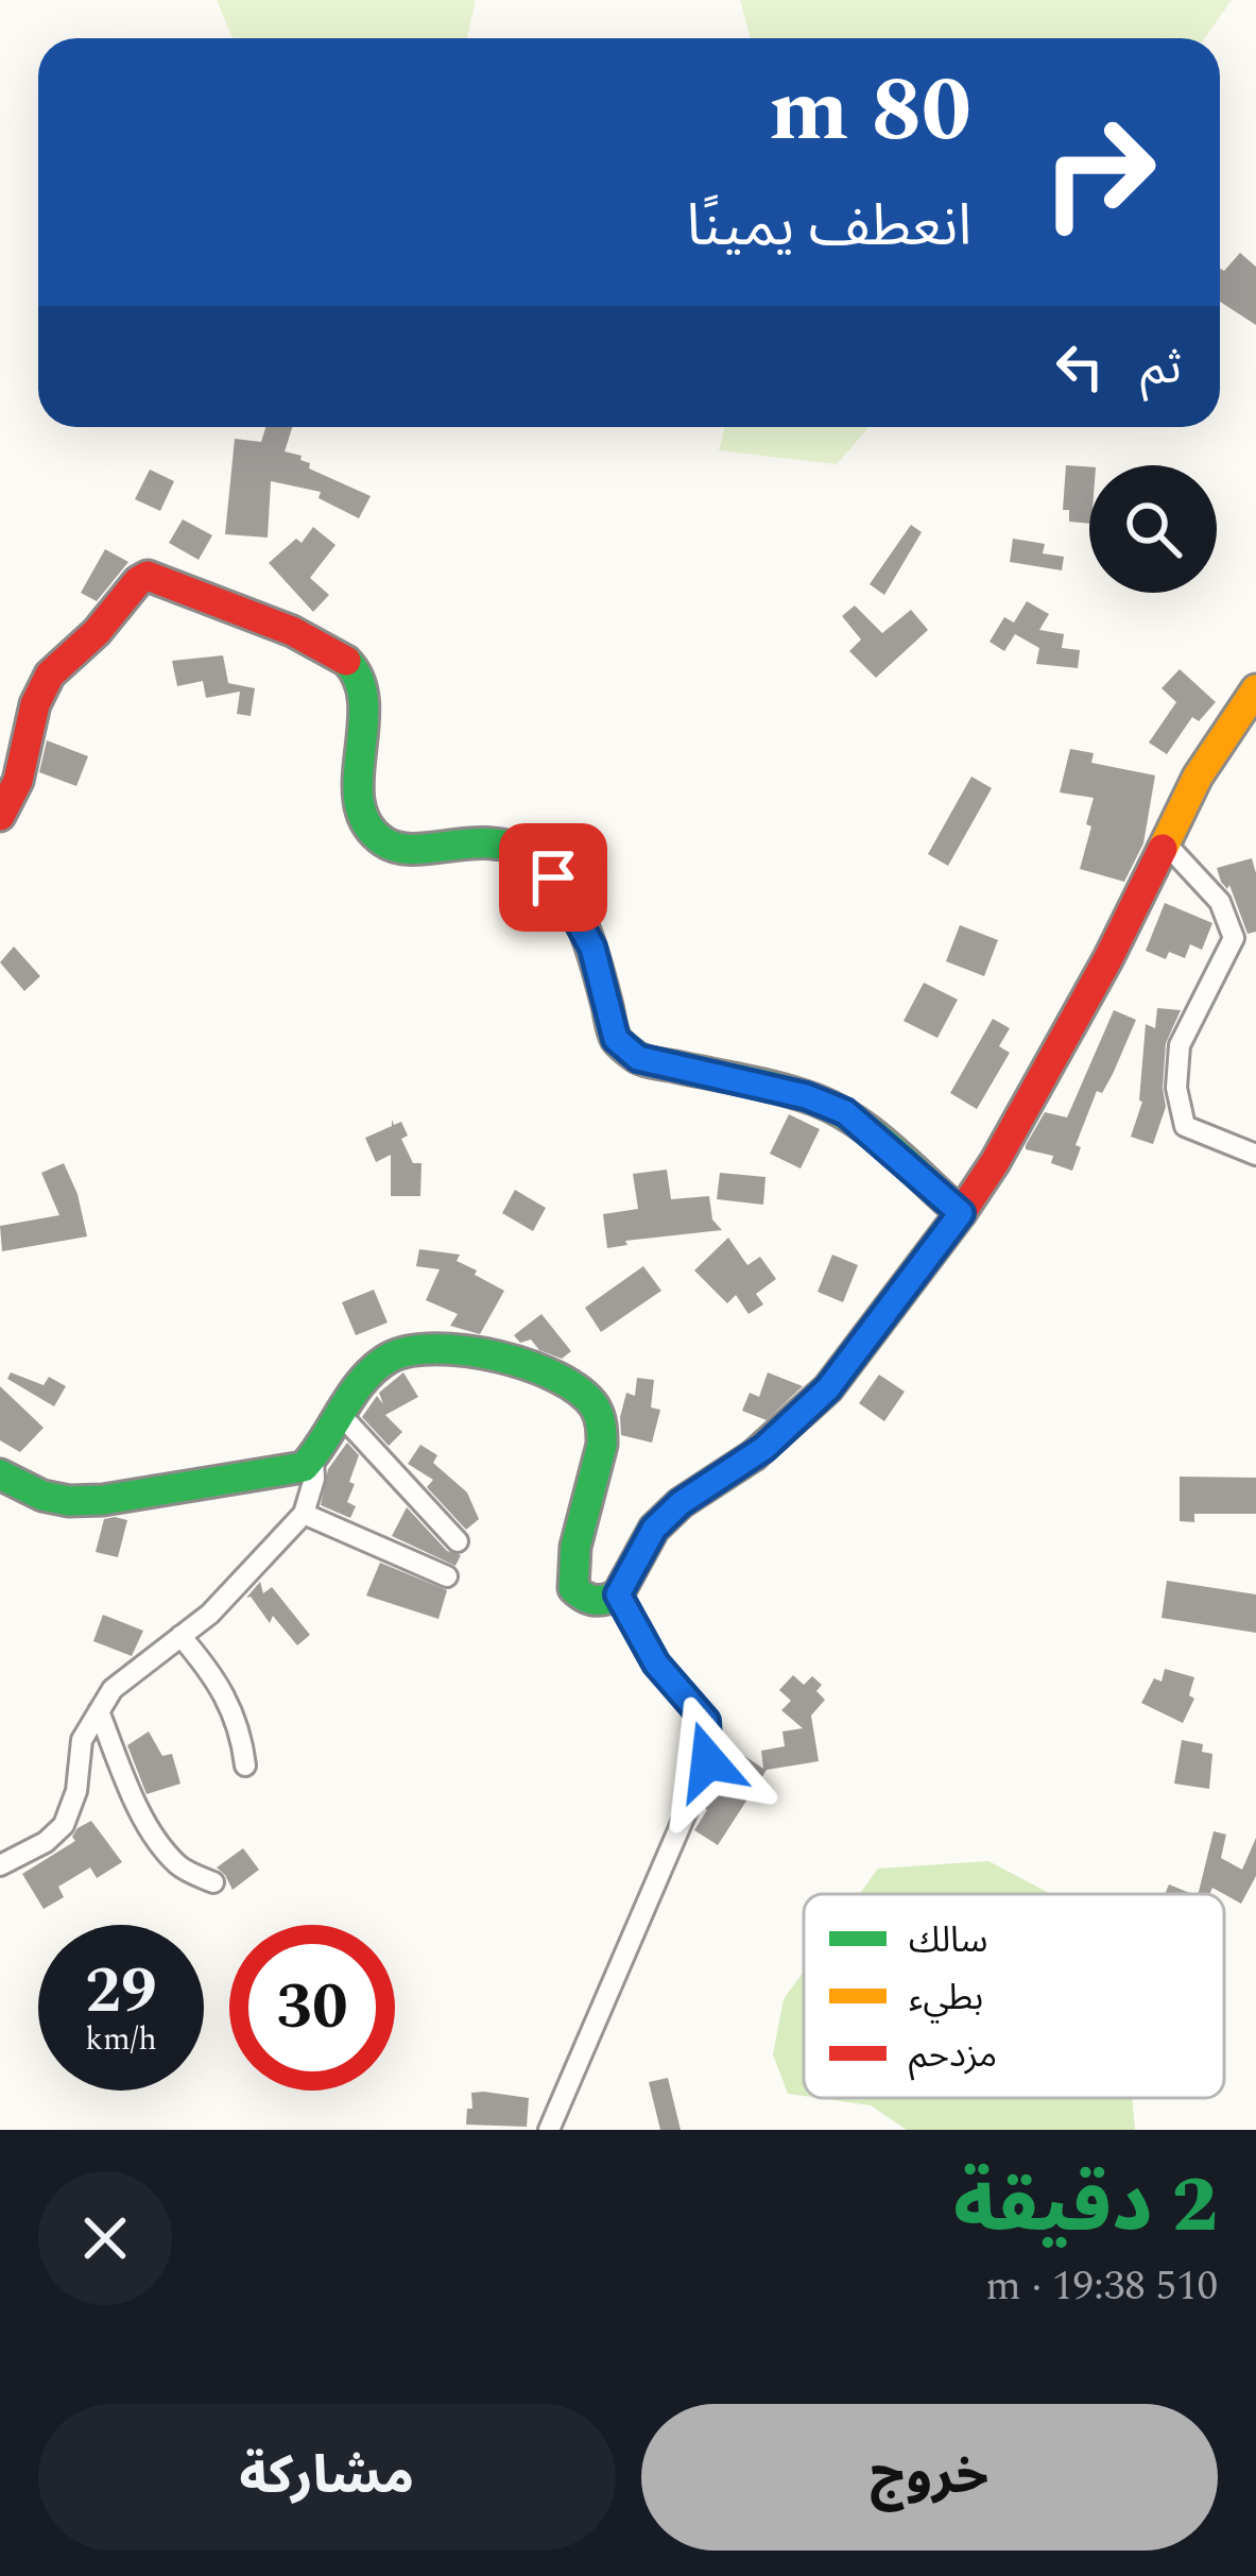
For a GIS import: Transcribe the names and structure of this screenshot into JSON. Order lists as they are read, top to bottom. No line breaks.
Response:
{"legend":["سالك","بطيء","مزدحم"],"page":{"turn":["80 m","انعطف يمينًا"],"then":"ثم","speed":"29 km/h","limit":"30","heading":["2 دقيقة","510 m · 19:38"],"buttons":["خروج","مشاركة"]}}
